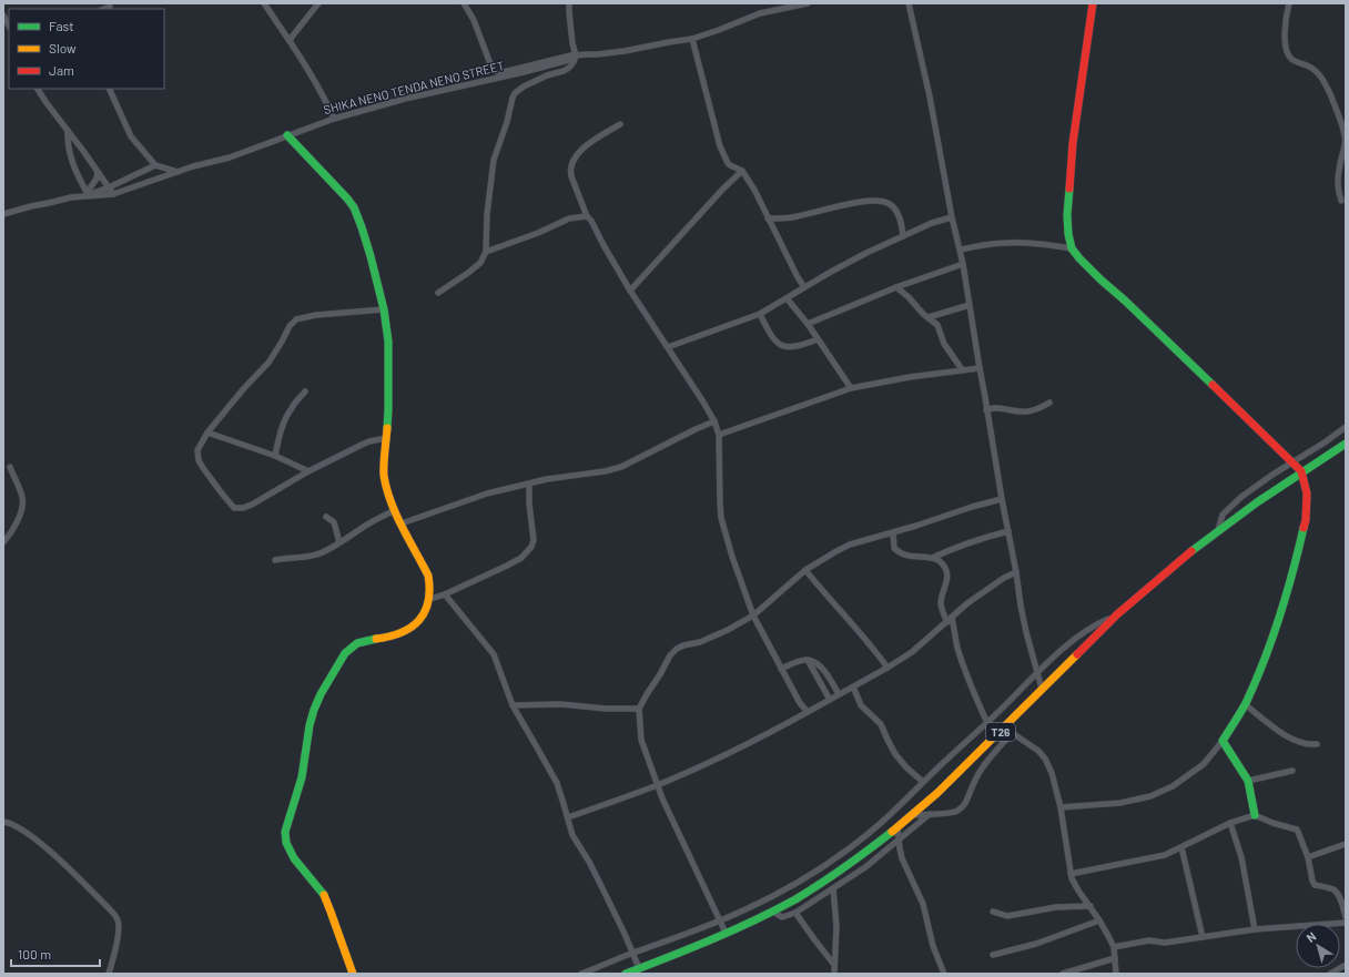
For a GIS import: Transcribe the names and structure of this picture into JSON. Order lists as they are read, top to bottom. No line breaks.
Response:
{"streets":{"main road":["T26"],"street":["SHIKA NENO TENDA NENO STREET"]},"legend":["Fast","Slow","Jam"],"scale_bar":"100 m","north":"top left"}
